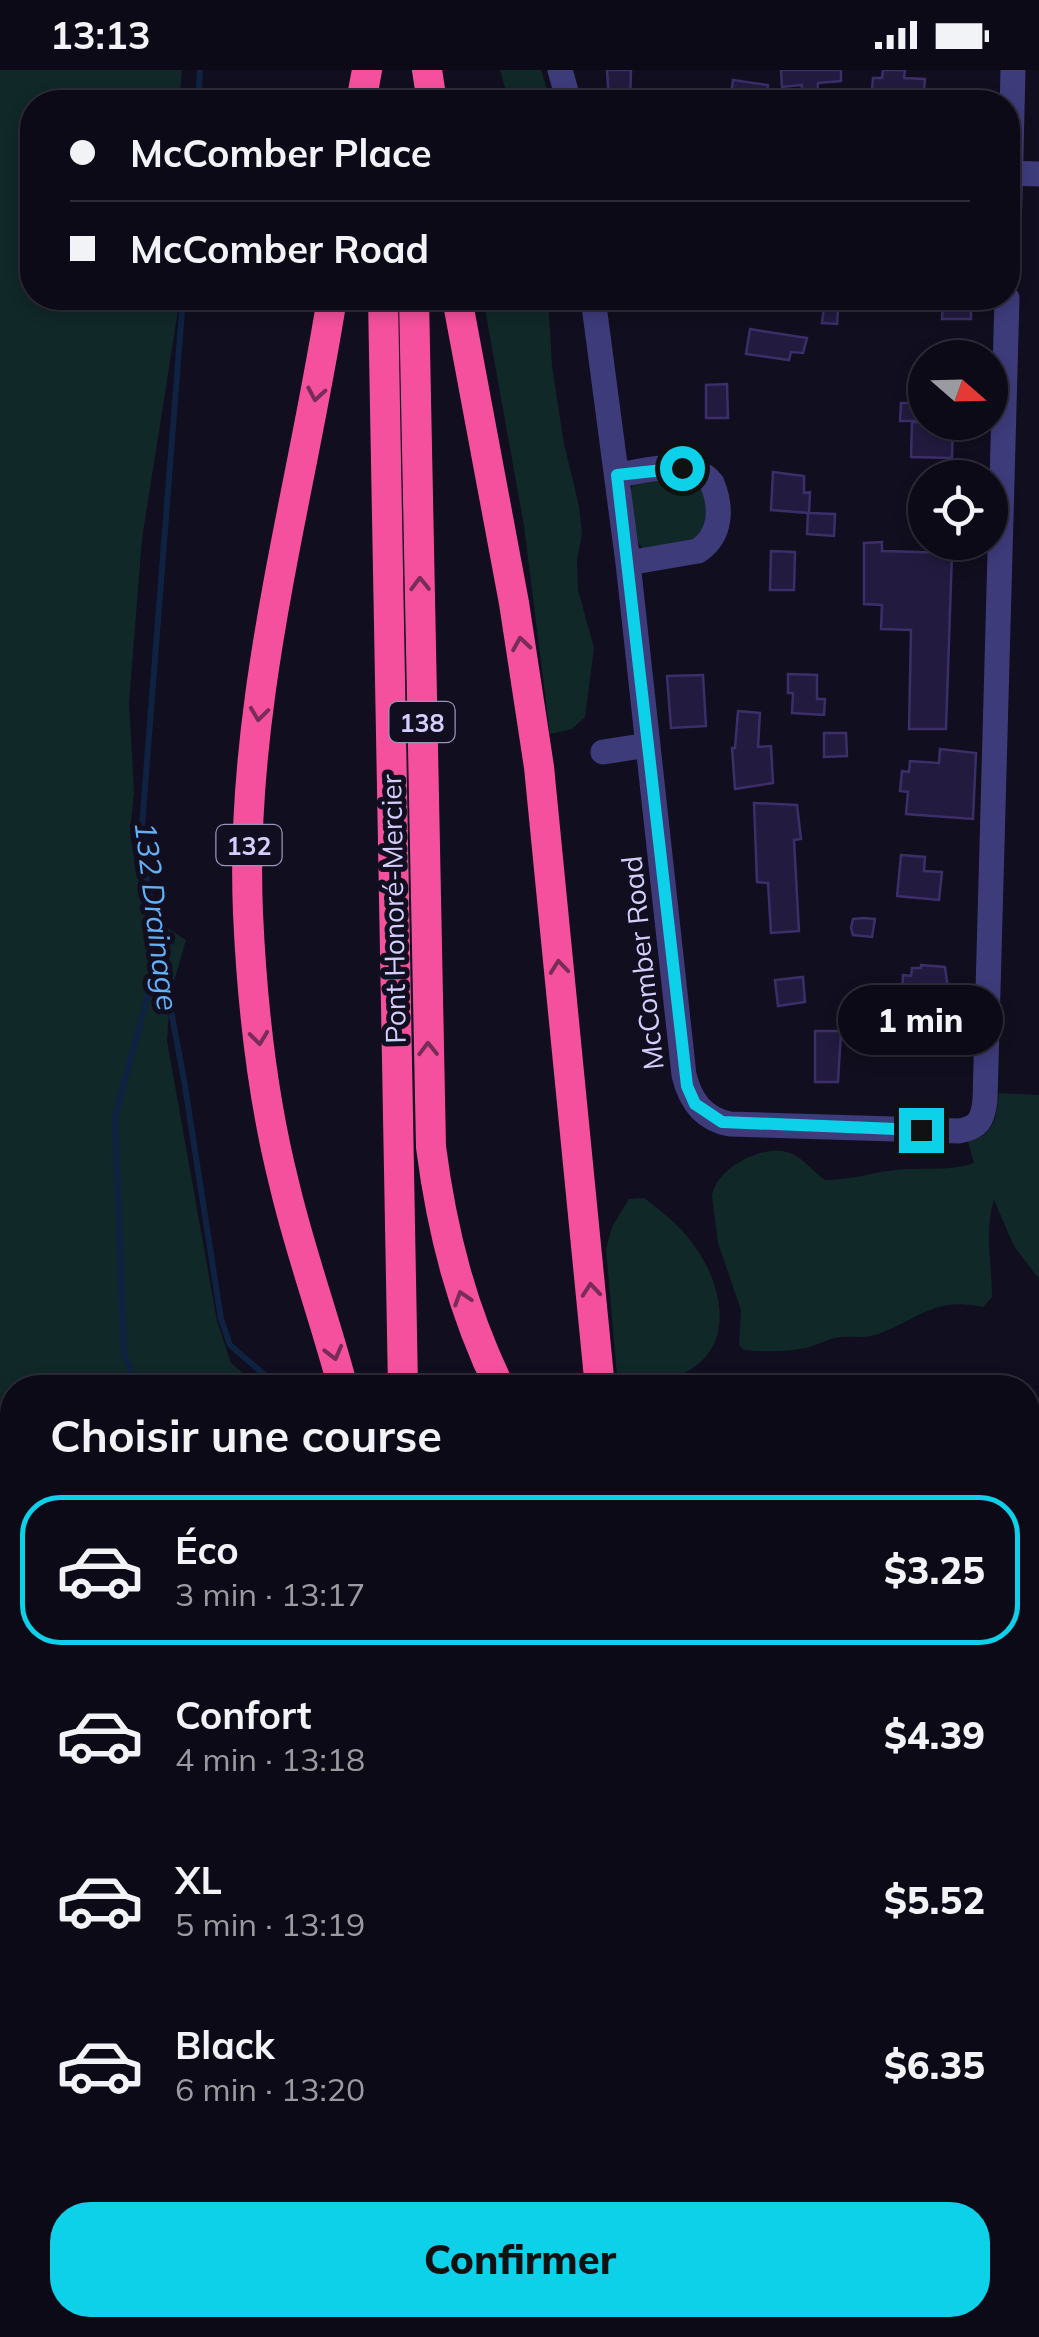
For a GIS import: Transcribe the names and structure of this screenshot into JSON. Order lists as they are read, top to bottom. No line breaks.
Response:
{"streets":{"highway":["138","132","Pont Honoré-Mercier"],"street":["McComber Road"]},"water":["132 Drainage"],"north":"right","page":{"status":"13:13","banner":["McComber Place","McComber Road"],"bubble":"1 min","heading":"Choisir une course","list":[{"name":"Éco","note":"3 min · 13:17","value":"$3.25"},{"name":"Confort","note":"4 min · 13:18","value":"$4.39"},{"name":"XL","note":"5 min · 13:19","value":"$5.52"},{"name":"Black","note":"6 min · 13:20","value":"$6.35"}],"buttons":"Confirmer"}}
